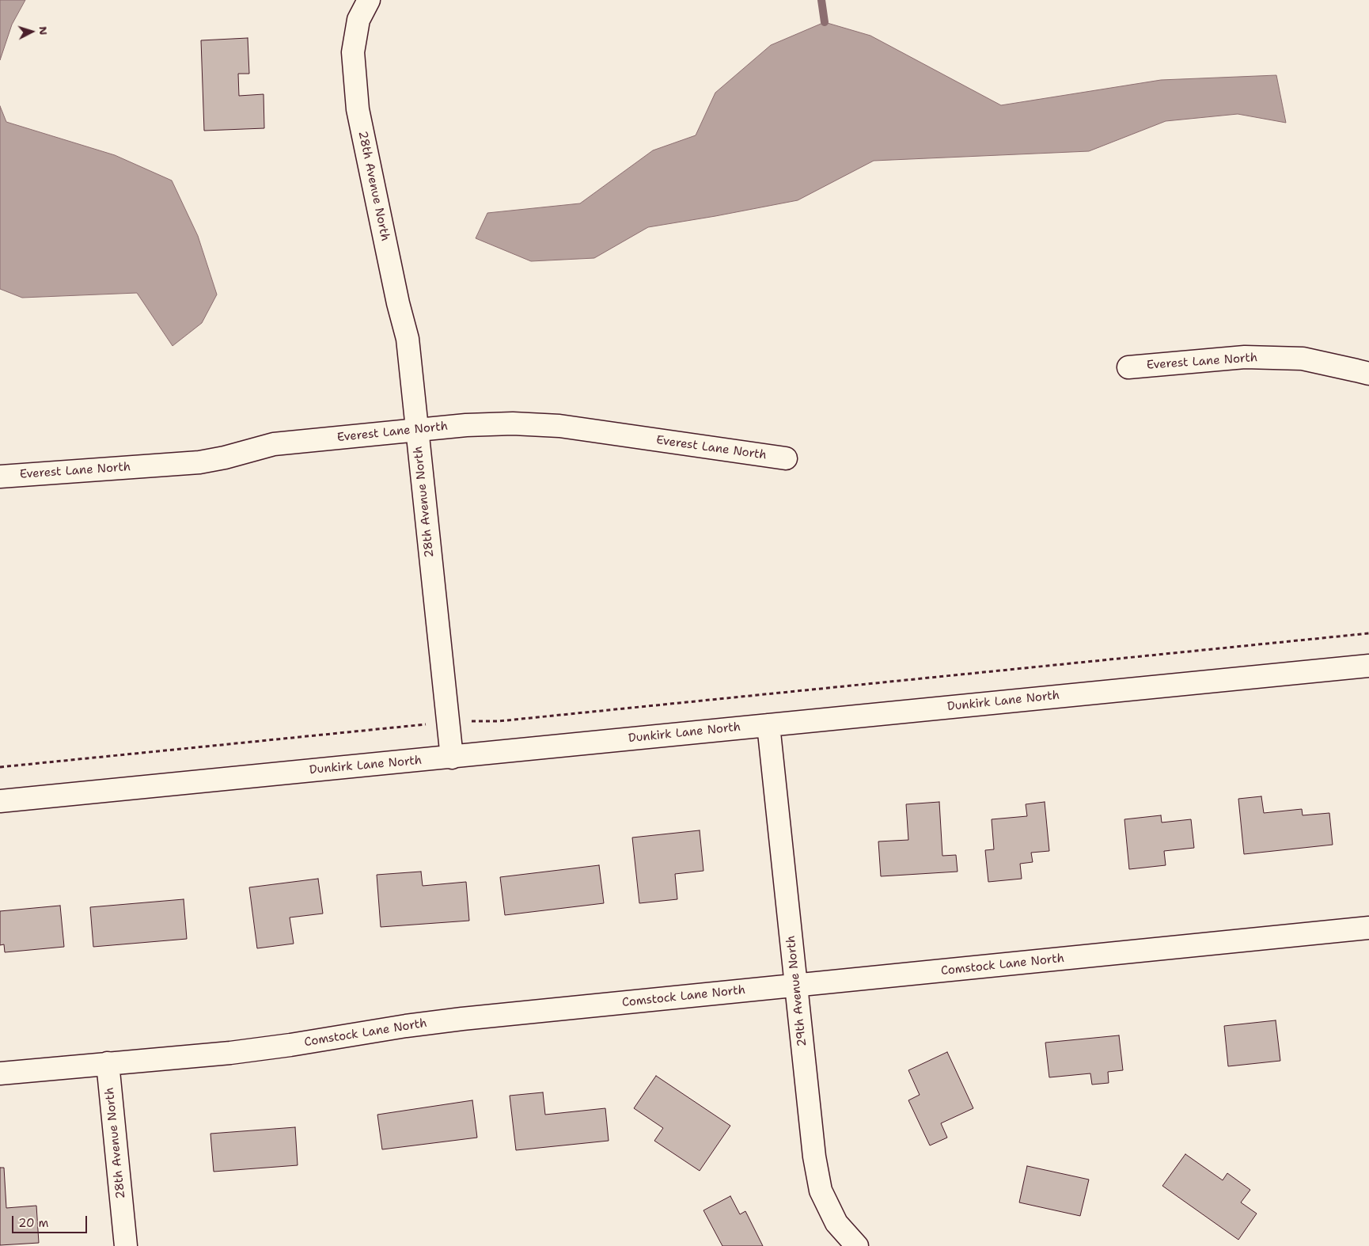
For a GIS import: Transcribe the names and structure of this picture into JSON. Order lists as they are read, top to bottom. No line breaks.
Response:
{"streets":{"street":["28th Avenue North","Everest Lane North","Dunkirk Lane North","Comstock Lane North","29th Avenue North"]},"crossings":[["28th Avenue North","Everest Lane North"],["28th Avenue North","Dunkirk Lane North"],["28th Avenue North","Comstock Lane North"],["Dunkirk Lane North","29th Avenue North"],["Comstock Lane North","29th Avenue North"]],"scale_bar":"20 m","north":"right"}
